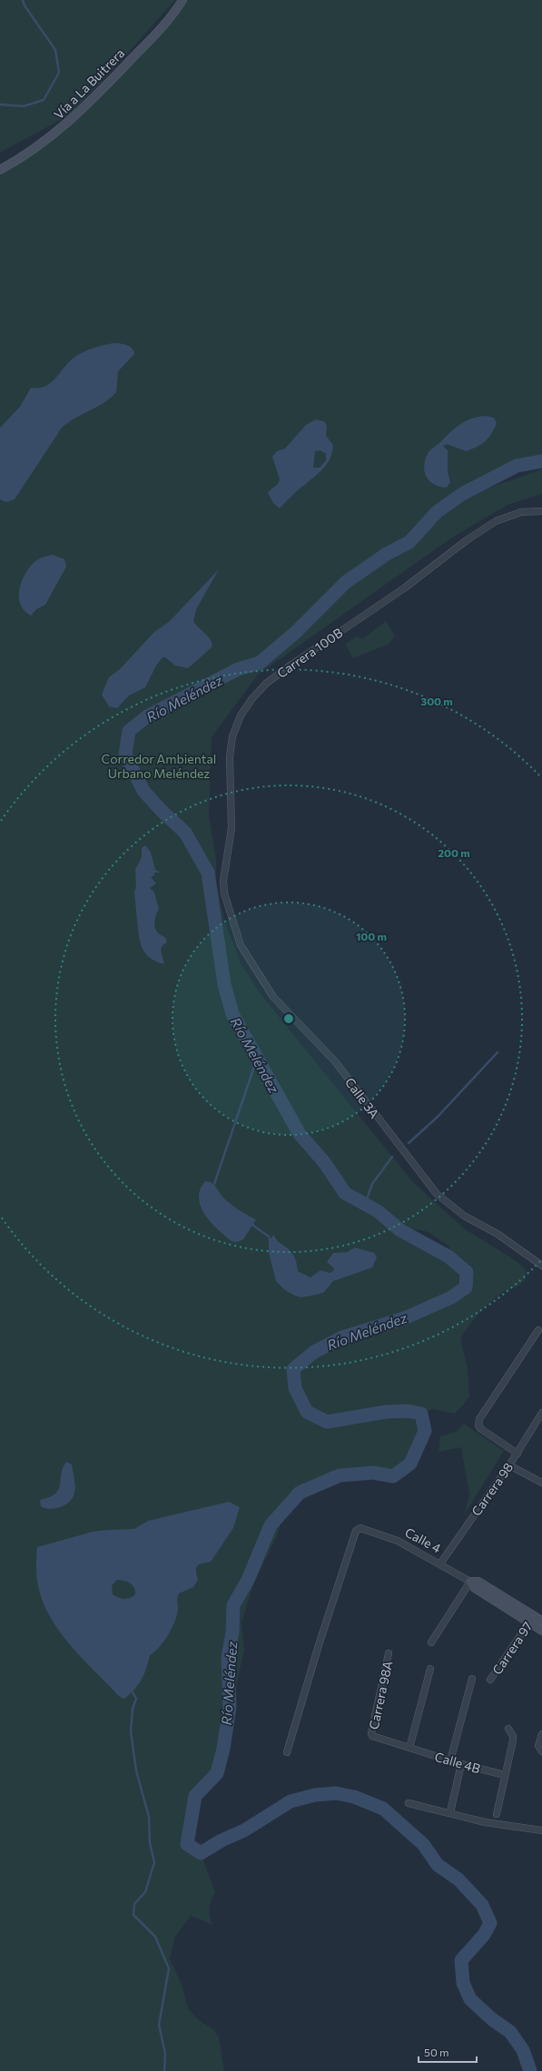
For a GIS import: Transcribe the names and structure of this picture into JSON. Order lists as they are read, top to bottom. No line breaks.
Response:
{"streets":{"street":["Vía a La Buitrera","Carrera 100B","Calle 3A","Carrera 98","Calle 4","Carrera 97","Carrera 98A","Calle 4B"]},"crossings":[["Carrera 100B","Calle 3A"],["Carrera 98","Calle 4"],["Calle 4","Carrera 97"],["Carrera 98A","Calle 4B"]],"water":["Río Meléndez"],"parks":["Corredor Ambiental Urbano Meléndez"],"scale_bar":"50 m","rings":["300 m","200 m","100 m"]}
